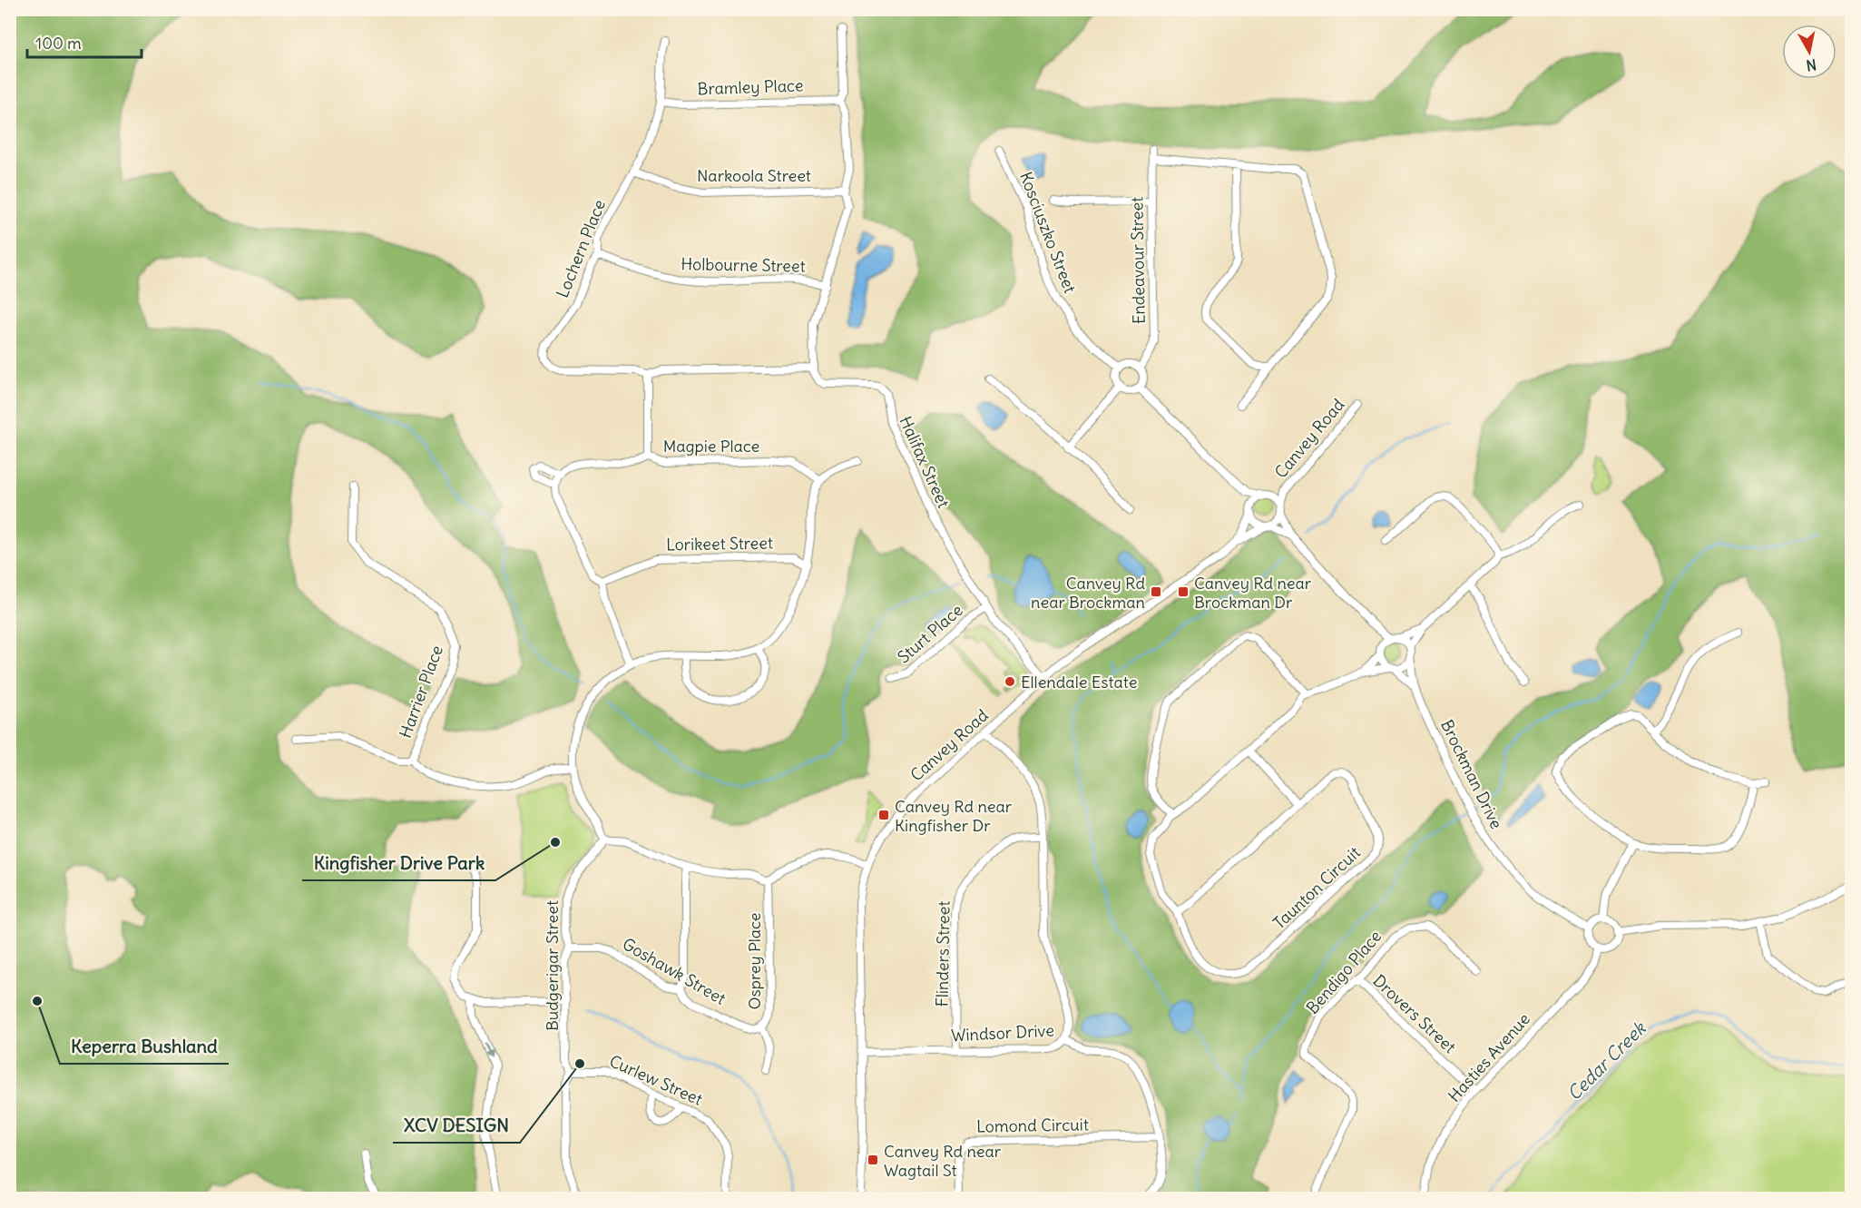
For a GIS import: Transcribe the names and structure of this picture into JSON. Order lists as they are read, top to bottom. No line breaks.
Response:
{"streets":{"street":["Bramley Place","Narkoola Street","Kosciuszko Street","Lochern Place","Endeavour Street","Holbourne Street","Canvey Road","Magpie Place","Halifax Street","Lorikeet Street","Sturt Place","Harrier Place","Brockman Drive","Taunton Circuit","Flinders Street","Osprey Place","Budgerigar Street","Goshawk Street","Bendigo Place","Drovers Street","Windsor Drive","Hasties Avenue","Curlew Street","Lomond Circuit"]},"crossings":[["Bramley Place","Lochern Place"],["Narkoola Street","Lochern Place"],["Kosciuszko Street","Endeavour Street"],["Lochern Place","Holbourne Street"],["Lochern Place","Halifax Street"],["Canvey Road","Halifax Street"],["Canvey Road","Windsor Drive"],["Halifax Street","Sturt Place"],["Brockman Drive","Hasties Avenue"],["Flinders Street","Windsor Drive"],["Osprey Place","Goshawk Street"],["Budgerigar Street","Goshawk Street"],["Budgerigar Street","Curlew Street"],["Bendigo Place","Drovers Street"],["Drovers Street","Hasties Avenue"]],"water":["Cedar Creek"],"places":{"transit":["Canvey Rd near Brockman","Canvey Rd near Brockman Dr","Canvey Rd near Kingfisher Dr","Canvey Rd near Wagtail St"],"other":["Ellendale Estate","Kingfisher Drive Park","Keperra Bushland","XCV DESIGN"]},"scale_bar":"100 m","north":"bottom"}
